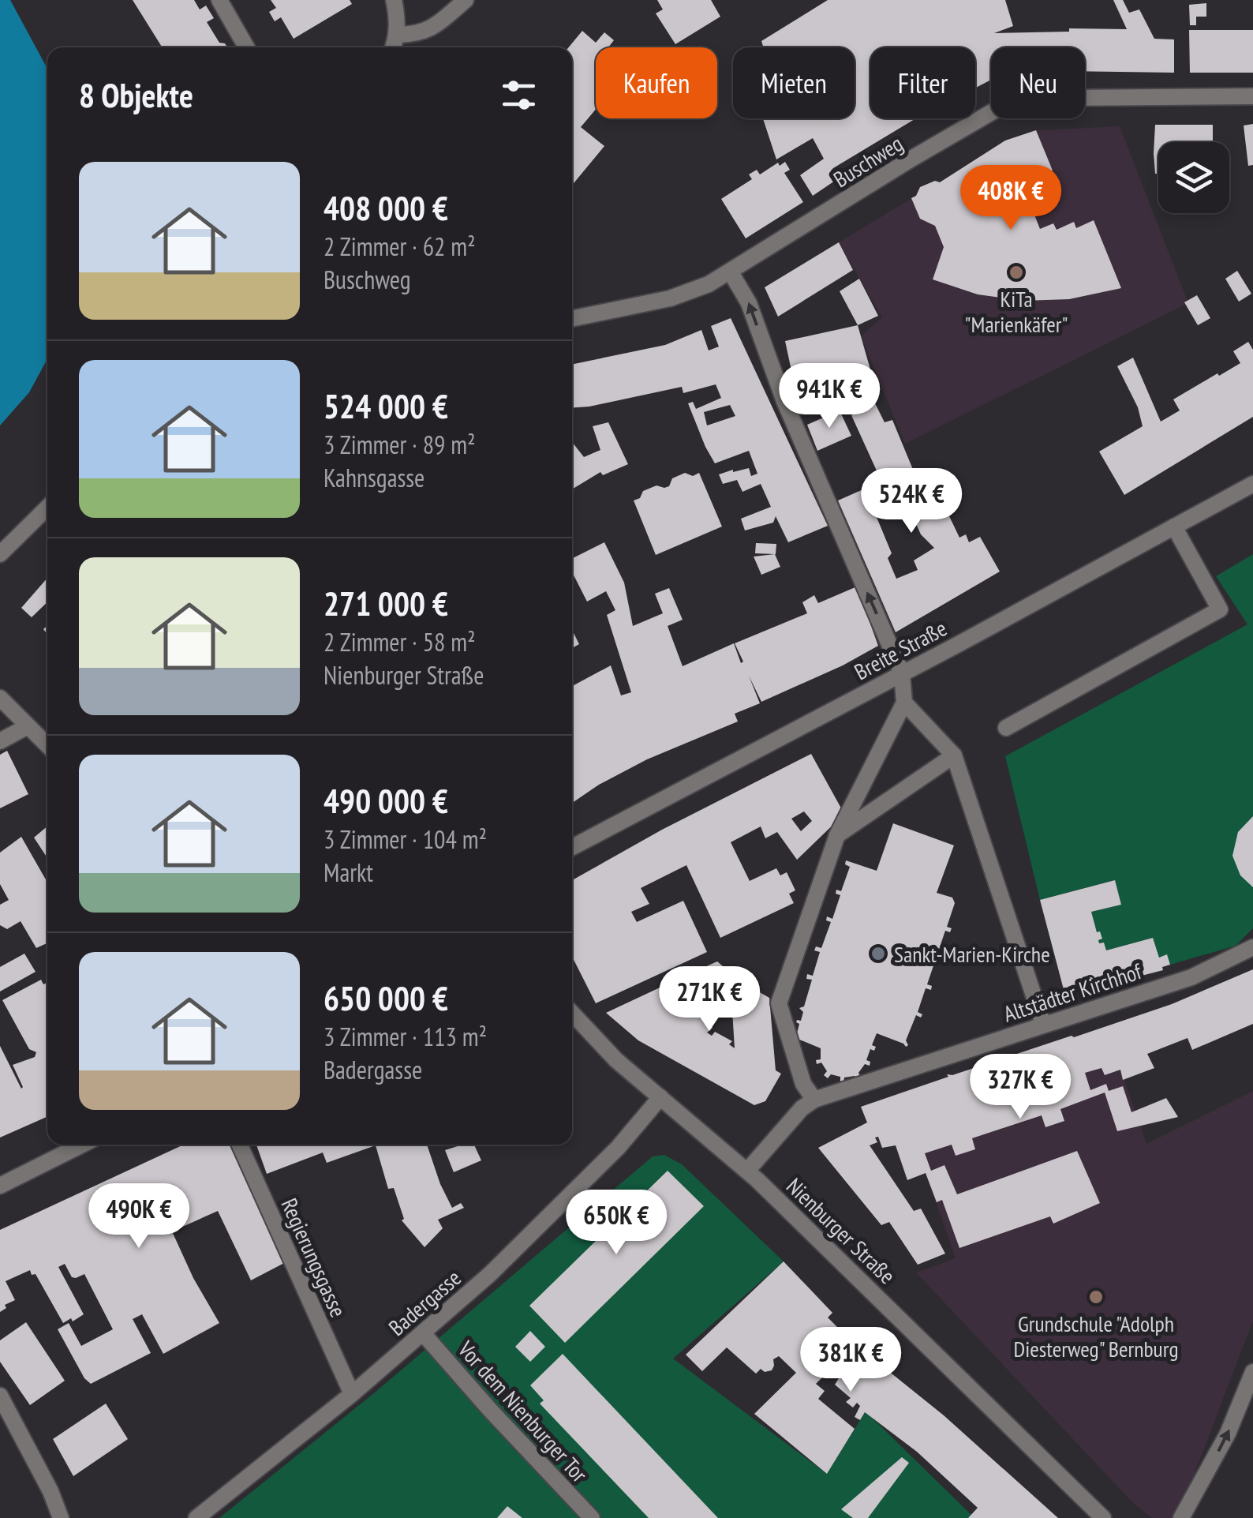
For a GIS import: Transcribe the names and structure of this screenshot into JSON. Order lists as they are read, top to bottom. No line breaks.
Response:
{"streets":{"street":["Buschweg","Breite Straße","Altstädter Kirchhof","Nienburger Straße","Regierungsgasse","Badergasse","Vor dem Nienburger Tor"]},"crossings":[["Altstädter Kirchhof","Nienburger Straße"],["Nienburger Straße","Badergasse"],["Regierungsgasse","Badergasse"],["Badergasse","Vor dem Nienburger Tor"]],"places":["KiTa \"Marienkäfer\"","Sankt-Marien-Kirche","Grundschule \"Adolph Diesterweg\" Bernburg"],"page":{"chip":["Kaufen","Mieten","Filter","Neu"],"heading":"8 Objekte","list":[{"name":"408 000 €","note":"2 Zimmer · 62 m² · Buschweg"},{"name":"524 000 €","note":"3 Zimmer · 89 m² · Kahnsgasse"},{"name":"271 000 €","note":"2 Zimmer · 58 m² · Nienburger Straße"},{"name":"490 000 €","note":"3 Zimmer · 104 m² · Markt"},{"name":"650 000 €","note":"3 Zimmer · 113 m² · Badergasse"}],"price":["408K €","941K €","524K €","271K €","327K €","490K €","650K €","381K €"]}}
